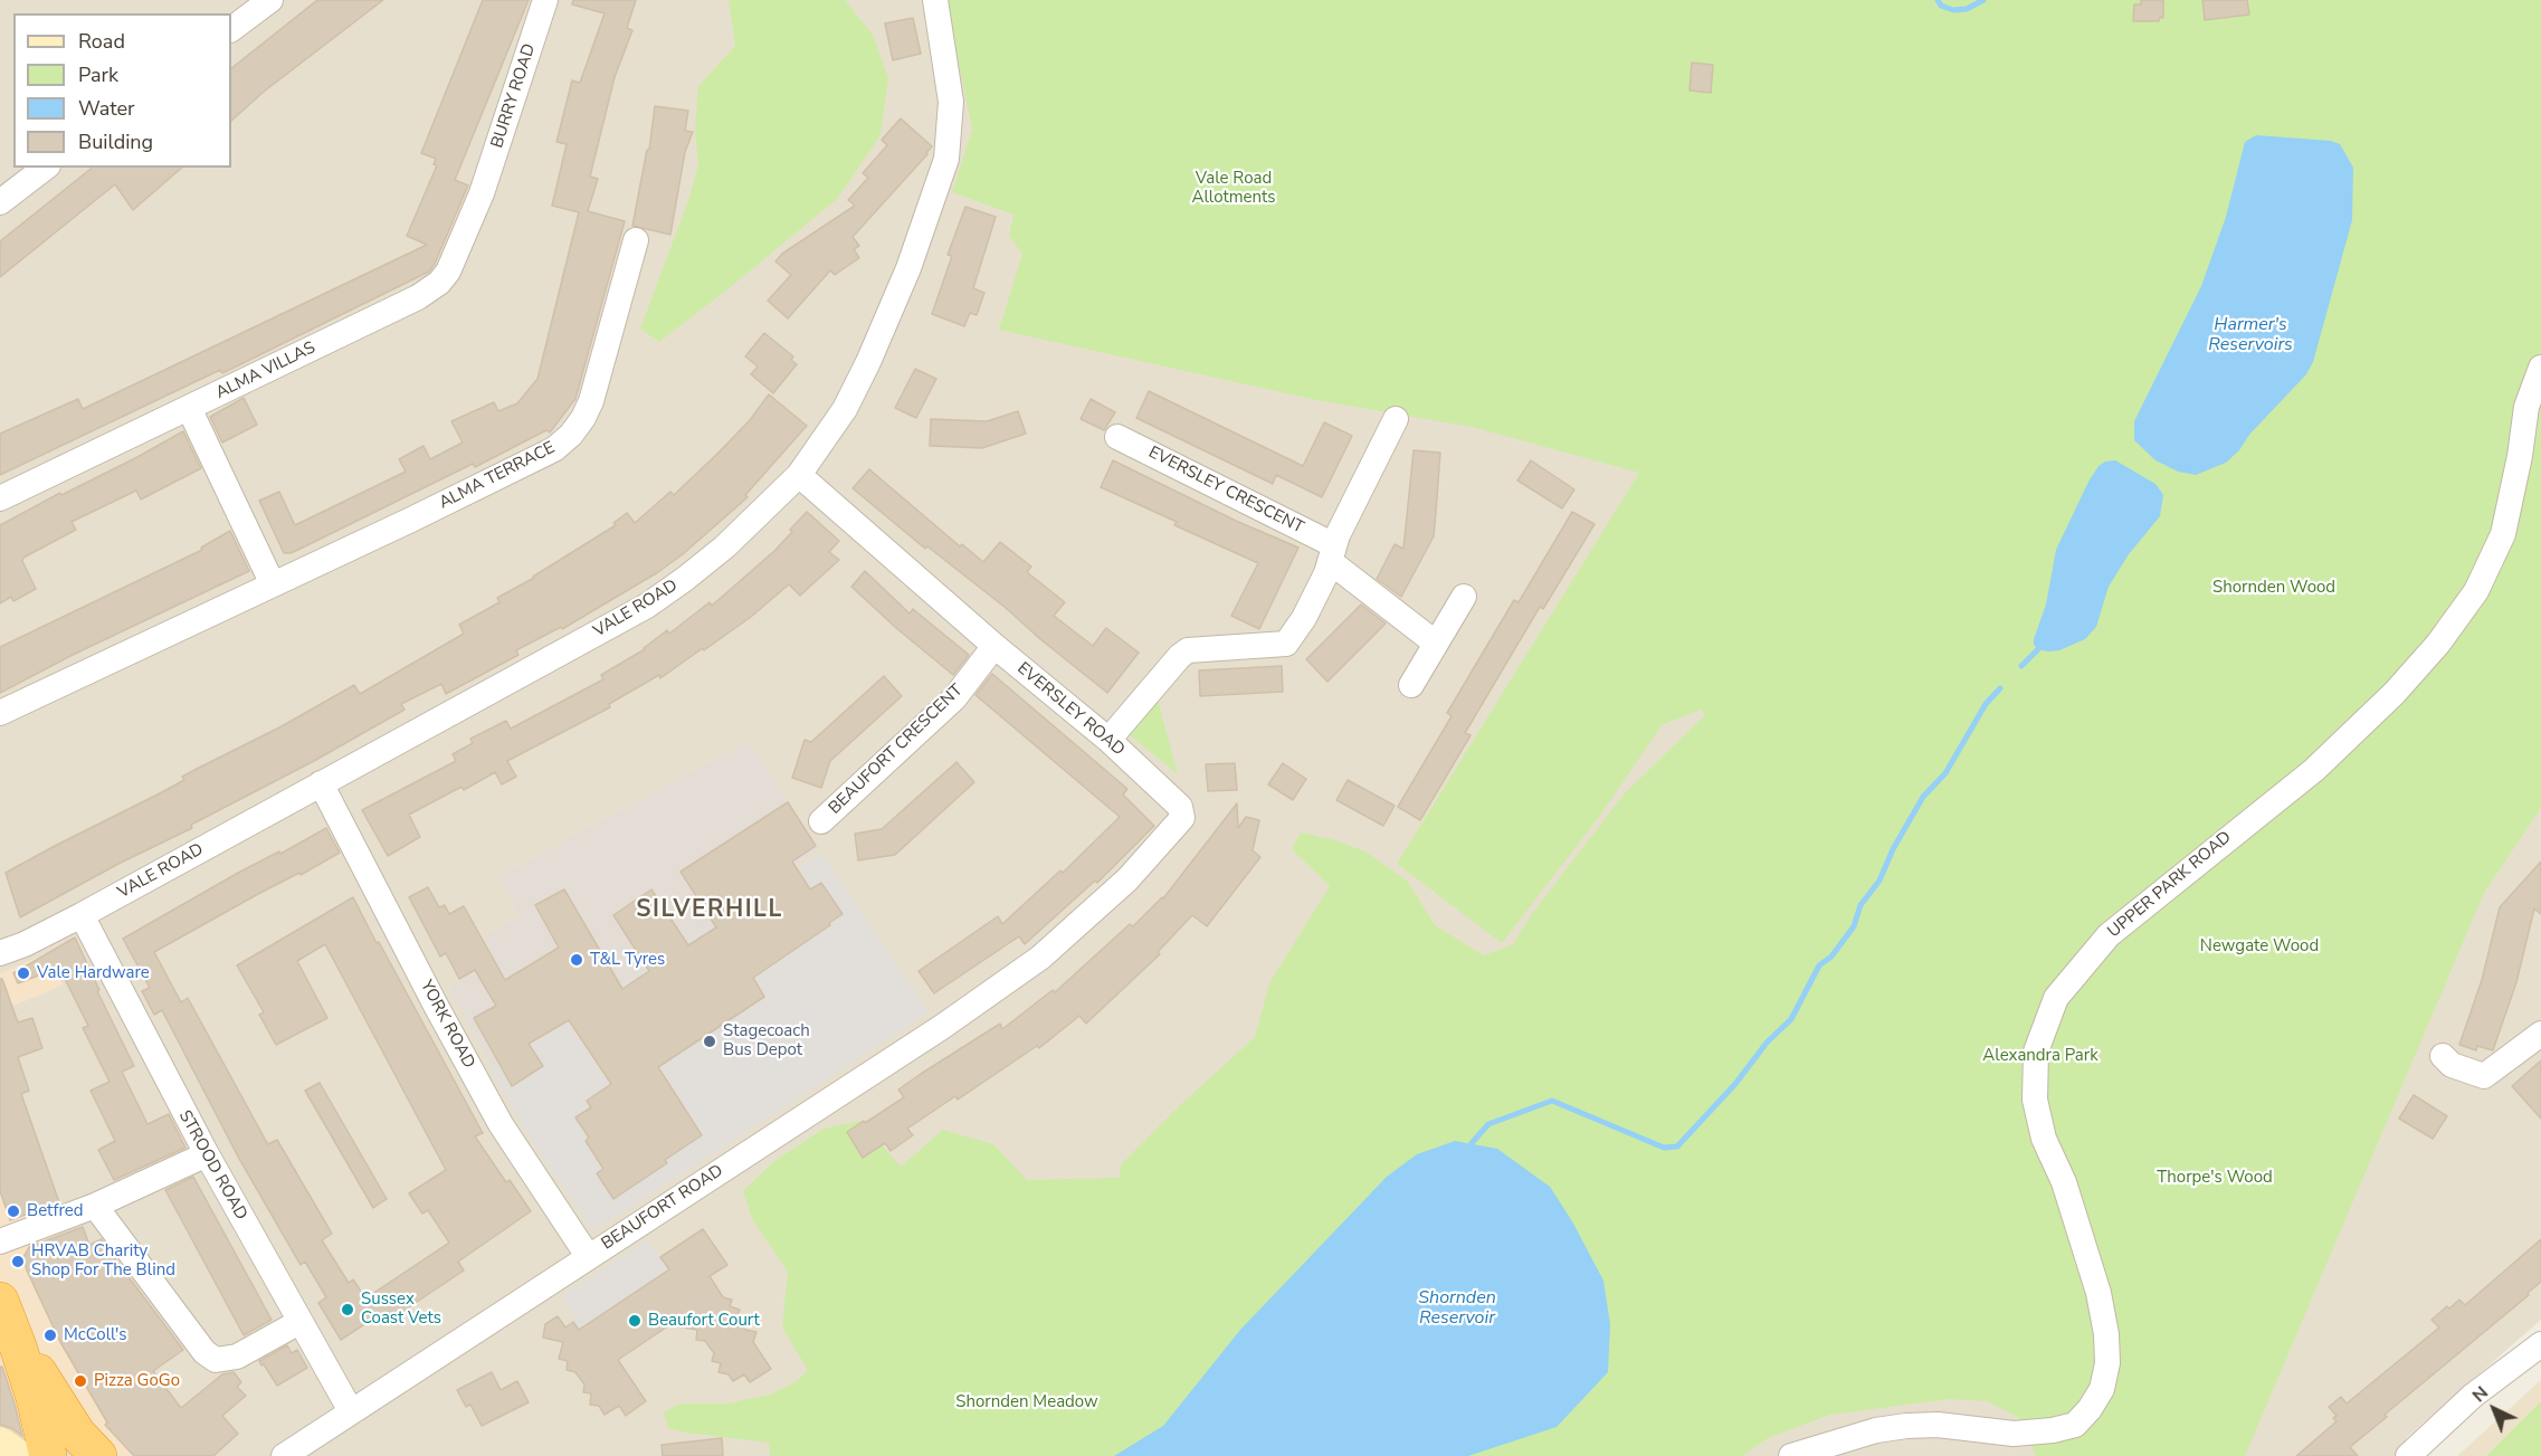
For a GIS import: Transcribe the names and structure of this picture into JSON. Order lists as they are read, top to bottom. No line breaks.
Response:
{"streets":{"street":["BURRY ROAD","ALMA VILLAS","ALMA TERRACE","EVERSLEY CRESCENT","VALE ROAD","EVERSLEY ROAD","BEAUFORT CRESCENT","UPPER PARK ROAD","YORK ROAD","STROOD ROAD","BEAUFORT ROAD"]},"crossings":[["BURRY ROAD","ALMA VILLAS"],["VALE ROAD","EVERSLEY ROAD"],["VALE ROAD","YORK ROAD"],["VALE ROAD","STROOD ROAD"],["EVERSLEY ROAD","BEAUFORT CRESCENT"],["EVERSLEY ROAD","BEAUFORT ROAD"],["YORK ROAD","BEAUFORT ROAD"],["STROOD ROAD","BEAUFORT ROAD"]],"districts":["SILVERHILL"],"water":["Harmer's Reservoirs","Shornden Reservoir"],"parks":["Vale Road Allotments","Shornden Wood","Newgate Wood","Alexandra Park","Thorpe's Wood","Shornden Meadow"],"places":["T&L Tyres","Vale Hardware","Stagecoach Bus Depot","Betfred","HRVAB Charity Shop For The Blind","Sussex Coast Vets","Beaufort Court","McColl's","Pizza GoGo"],"legend":["Road","Park","Water","Building"],"north":"top left"}
